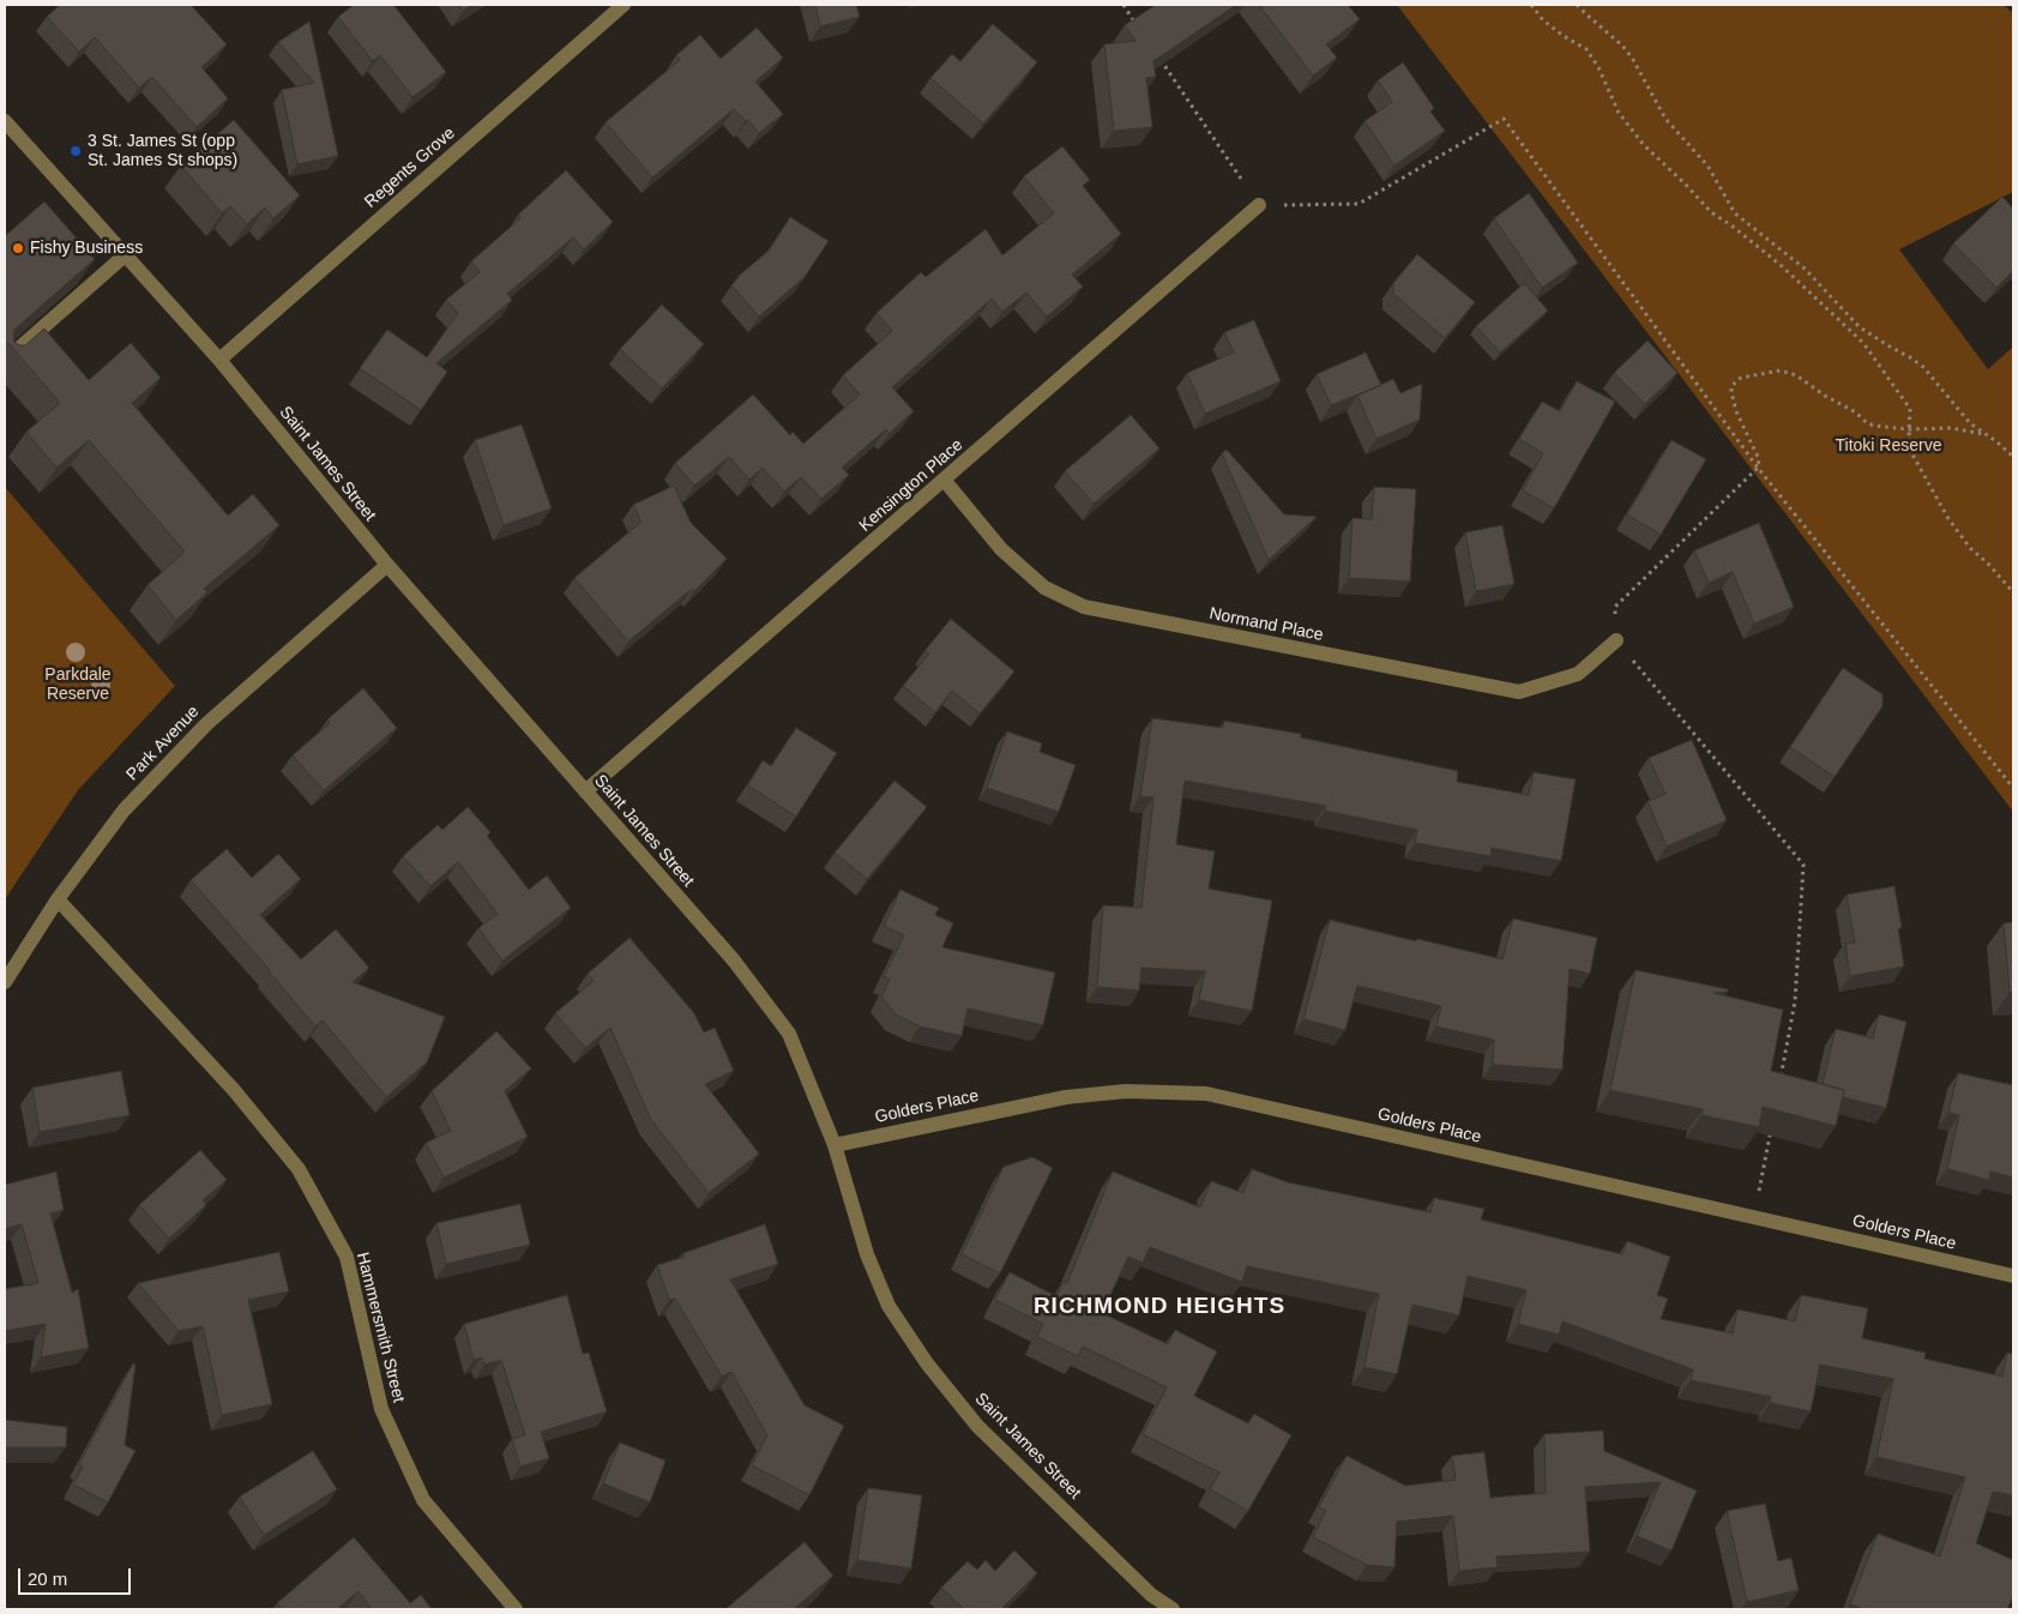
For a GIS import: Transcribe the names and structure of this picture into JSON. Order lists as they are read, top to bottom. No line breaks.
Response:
{"streets":{"street":["Regents Grove","Saint James Street","Kensington Place","Normand Place","Park Avenue","Golders Place","Hammersmith Street"]},"crossings":[["Regents Grove","Saint James Street"],["Saint James Street","Kensington Place"],["Saint James Street","Park Avenue"],["Saint James Street","Golders Place"],["Kensington Place","Normand Place"],["Park Avenue","Hammersmith Street"]],"districts":["RICHMOND HEIGHTS"],"parks":["Titoki Reserve","Parkdale Reserve"],"places":["3 St. James St (opp St. James St shops)","Fishy Business"],"scale_bar":"20 m"}
